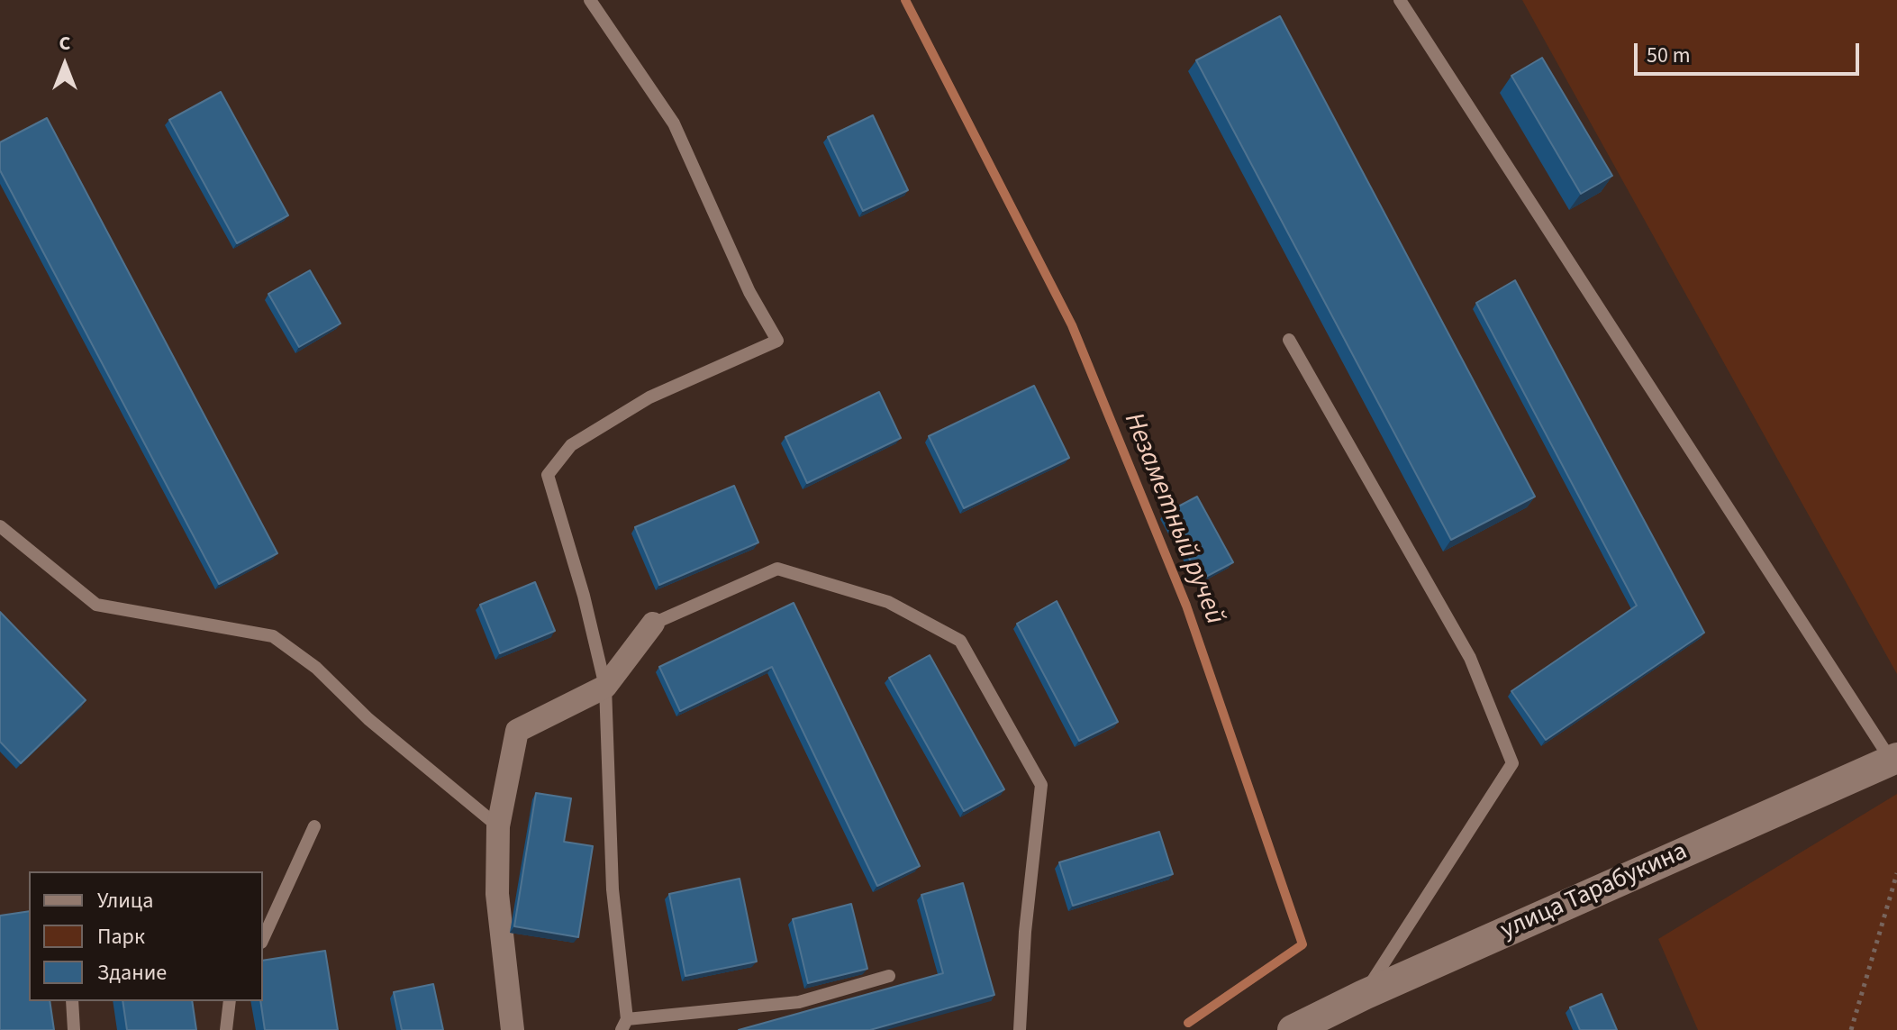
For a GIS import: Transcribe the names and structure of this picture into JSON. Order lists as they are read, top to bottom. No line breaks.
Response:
{"streets":{"street":["улица Тарабукина"]},"water":["Незаметный ручей"],"legend":["Улица","Парк","Здание"],"scale_bar":"50 m","north":"top"}
